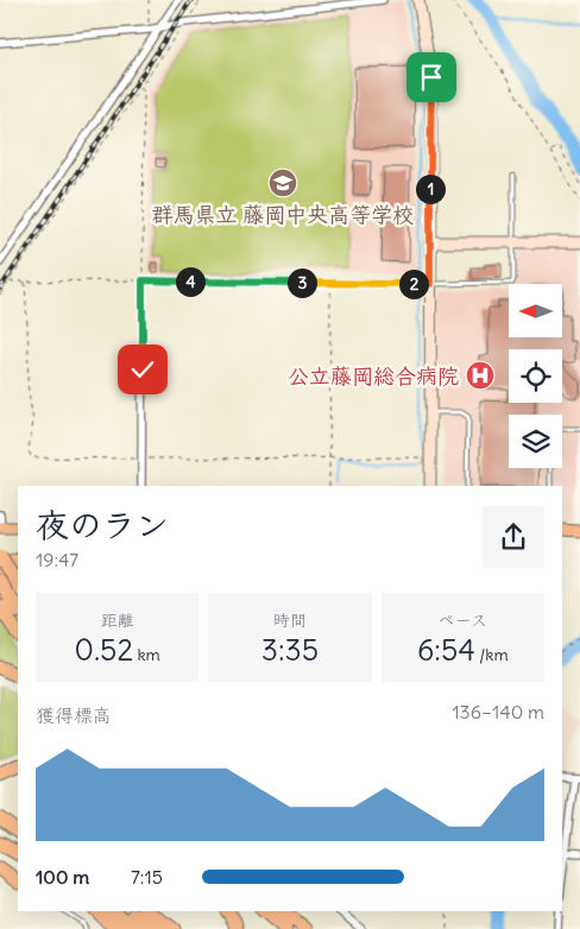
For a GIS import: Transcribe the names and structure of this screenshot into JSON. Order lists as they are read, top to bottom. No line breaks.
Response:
{"places":{"school or university":["群馬県立 藤岡中央高等学校"],"hospital":["公立藤岡総合病院"]},"north":"left","page":{"pins":["1","4","3","2"],"heading":["夜のラン","19:47"],"stats":[["距離","0.52 km"],["時間","3:35"],["ペース","6:54 /km"]],"chart":["獲得標高","136–140 m"],"list":[{"name":"100 m","note":"7:15"}]}}
